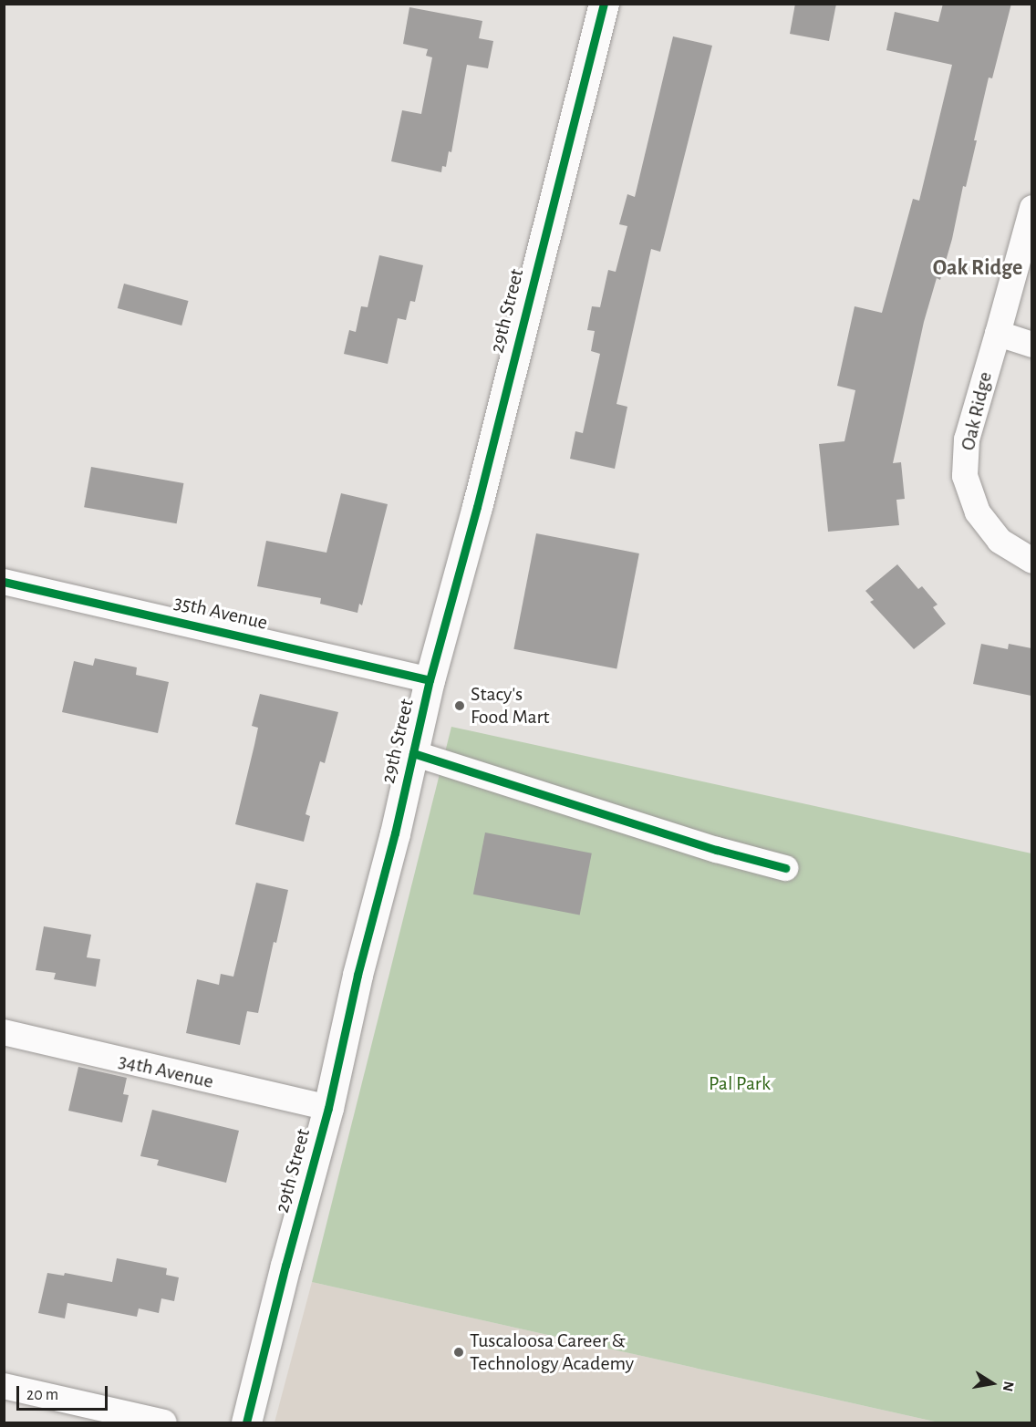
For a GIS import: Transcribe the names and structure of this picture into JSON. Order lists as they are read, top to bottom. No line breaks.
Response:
{"streets":{"street":["29th Street","Oak Ridge","35th Avenue","34th Avenue"]},"crossings":[["29th Street","35th Avenue"],["29th Street","34th Avenue"]],"districts":["Oak Ridge"],"parks":["Pal Park"],"places":["Stacy's Food Mart","Tuscaloosa Career & Technology Academy"],"scale_bar":"20 m","north":"right"}
